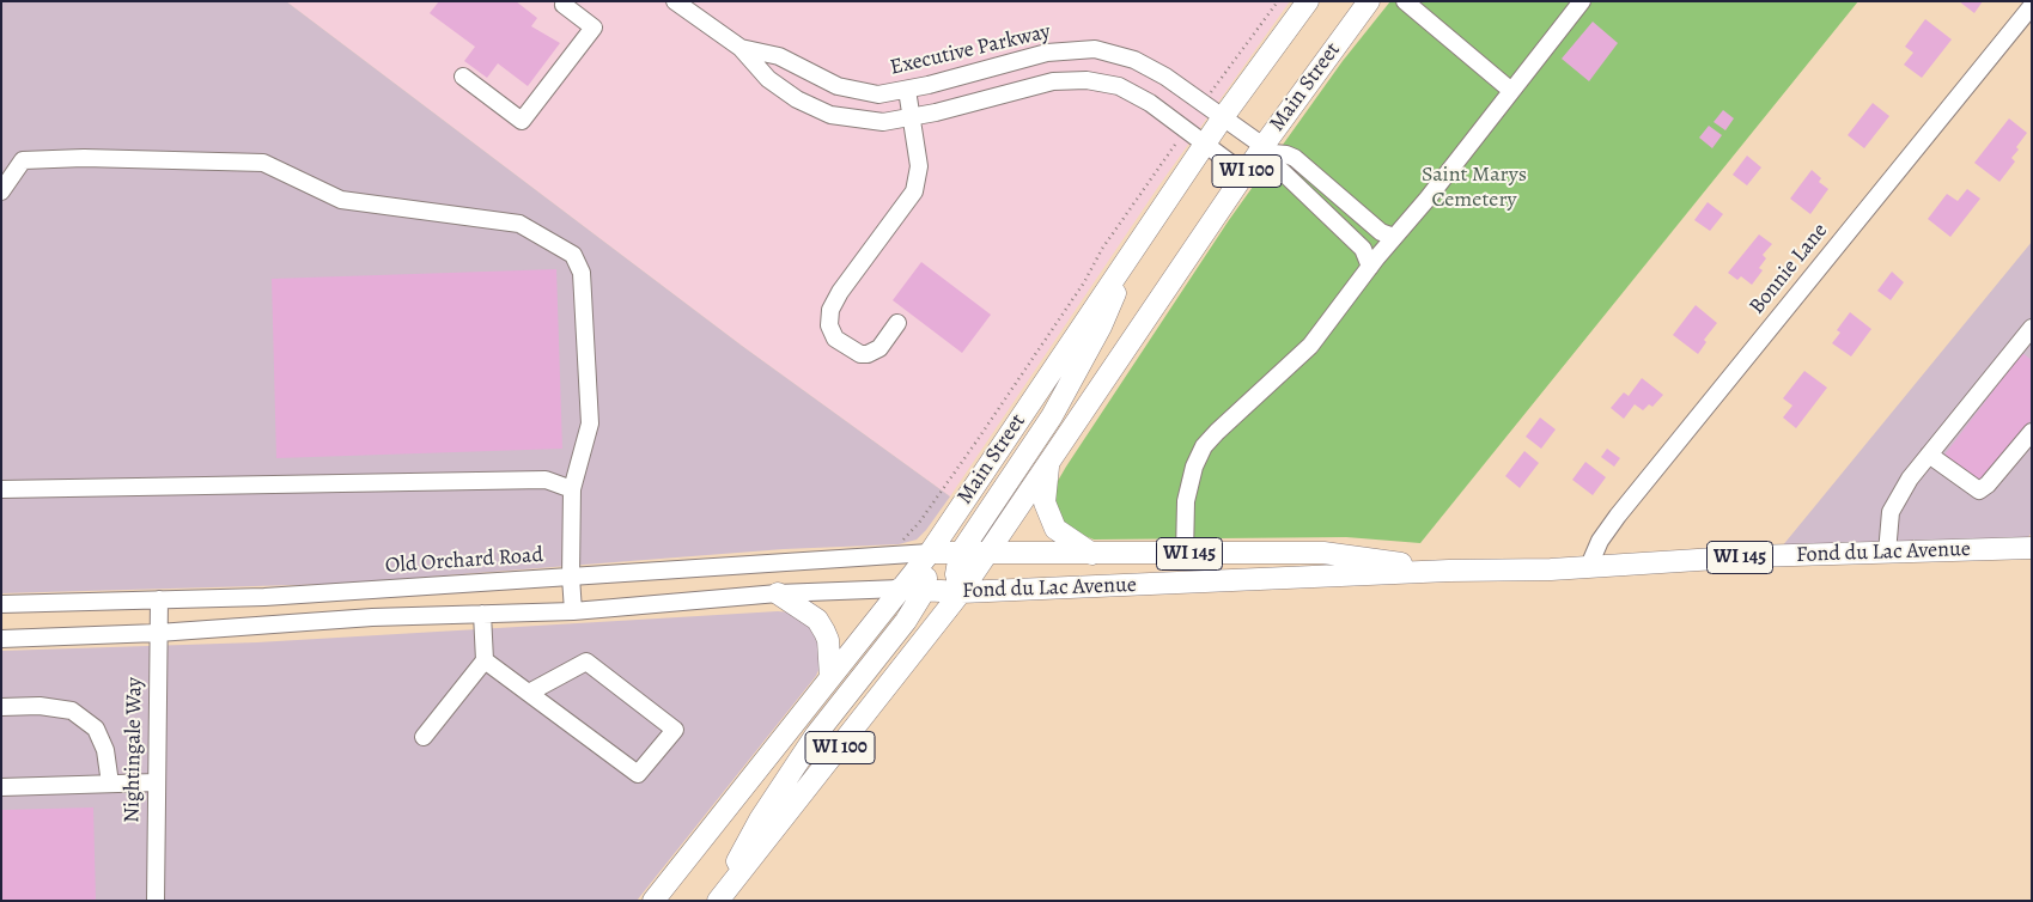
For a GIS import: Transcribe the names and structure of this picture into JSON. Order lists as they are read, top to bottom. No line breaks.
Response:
{"streets":{"main road":["Main Street","WI 100","Fond du Lac Avenue","WI 145"],"street":["Executive Parkway","Bonnie Lane","Old Orchard Road","Nightingale Way"]},"crossings":[["Executive Parkway","Main Street"],["Main Street","Fond du Lac Avenue"],["Main Street","Old Orchard Road"],["Bonnie Lane","Fond du Lac Avenue"],["Fond du Lac Avenue","Old Orchard Road"],["Old Orchard Road","Nightingale Way"]],"parks":["Saint Marys Cemetery"]}
